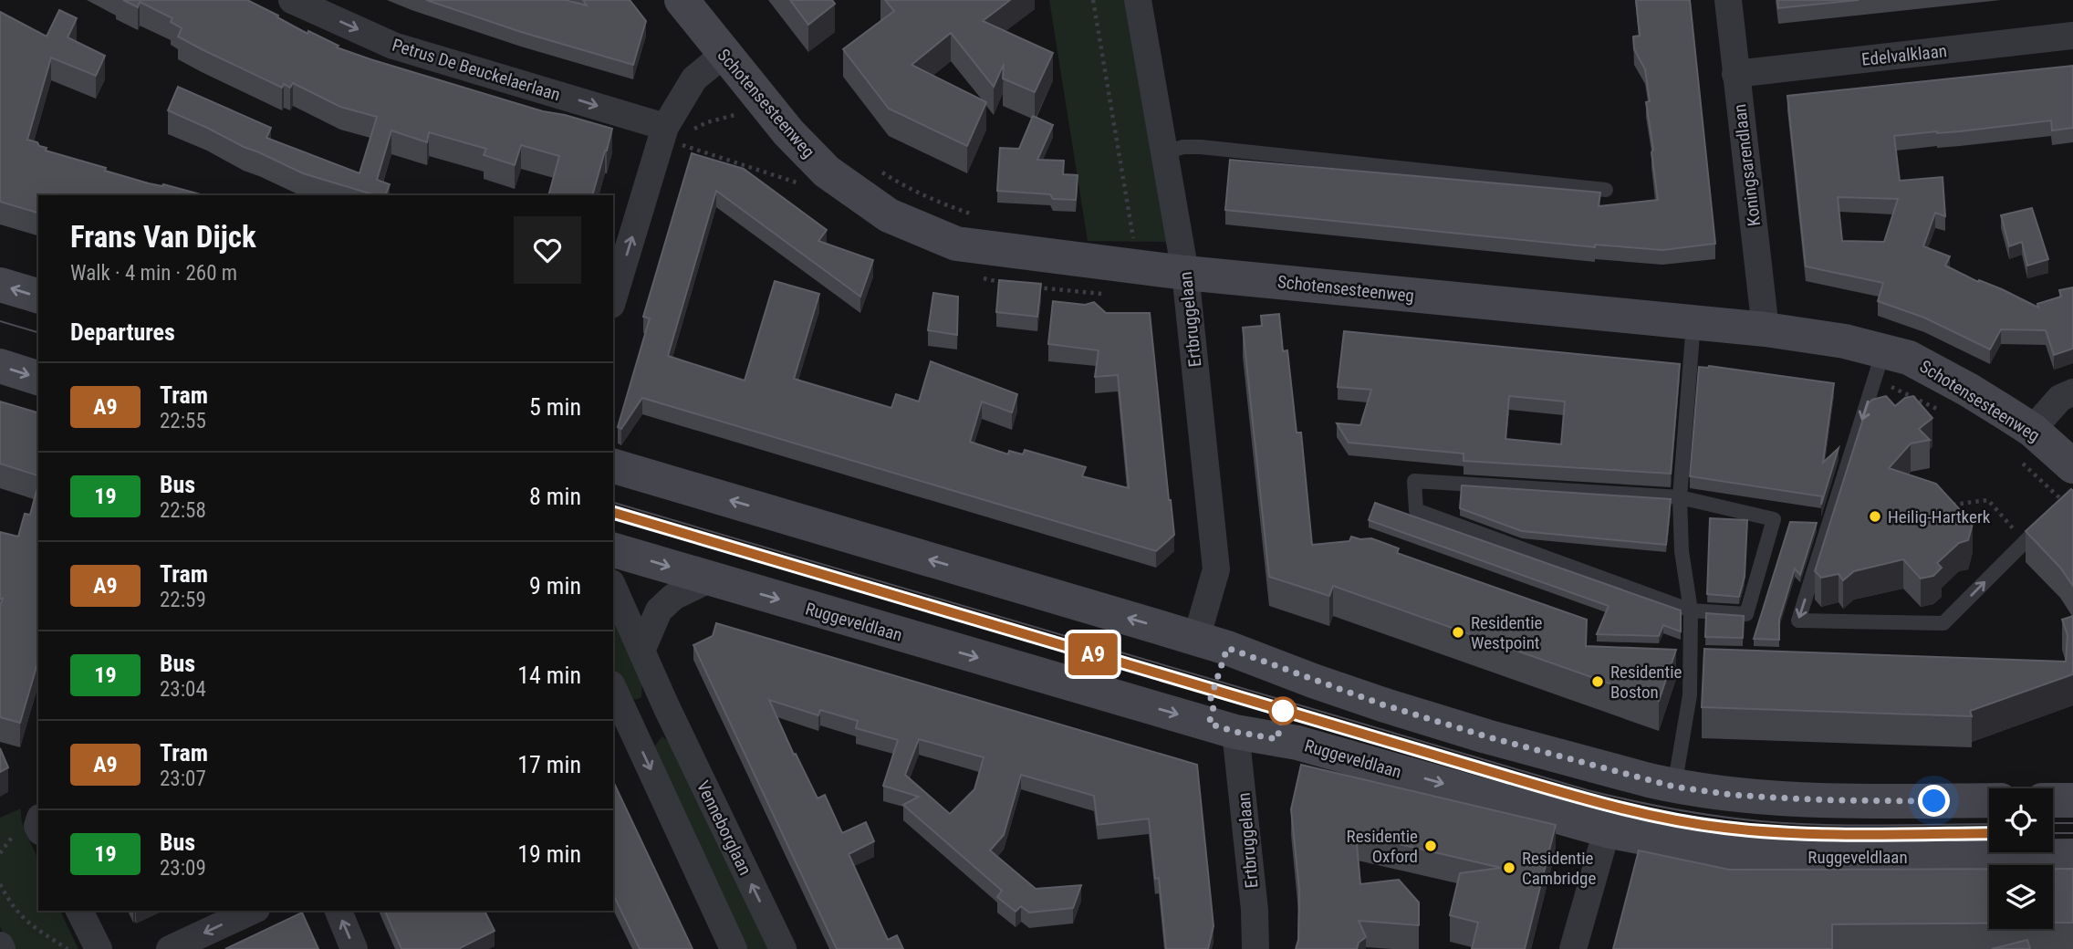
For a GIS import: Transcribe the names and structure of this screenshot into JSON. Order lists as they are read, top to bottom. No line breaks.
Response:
{"streets":{"street":["Edelvalklaan","Petrus De Beuckelaerlaan","Schotensesteenweg","Koningsarendlaan","Ertbruggelaan","Ruggeveldlaan","Venneborglaan"]},"crossings":[["Edelvalklaan","Koningsarendlaan"],["Schotensesteenweg","Koningsarendlaan"],["Schotensesteenweg","Ertbruggelaan"],["Ertbruggelaan","Ruggeveldlaan"]],"one_way":["Petrus De Beuckelaerlaan"],"places":["Heilig-Hartkerk","Residentie Westpoint","Residentie Boston","Residentie Oxford","Residentie Cambridge"],"lines":["tram line A9"],"page":{"on_map":"A9","heading":[["Frans Van Dijck","Walk · 4 min · 260 m"],"Departures"],"list":[{"mark":"A9","name":"Tram","note":"22:55","value":"5 min"},{"mark":"19","name":"Bus","note":"22:58","value":"8 min"},{"mark":"A9","name":"Tram","note":"22:59","value":"9 min"},{"mark":"19","name":"Bus","note":"23:04","value":"14 min"},{"mark":"A9","name":"Tram","note":"23:07","value":"17 min"},{"mark":"19","name":"Bus","note":"23:09","value":"19 min"}]}}
